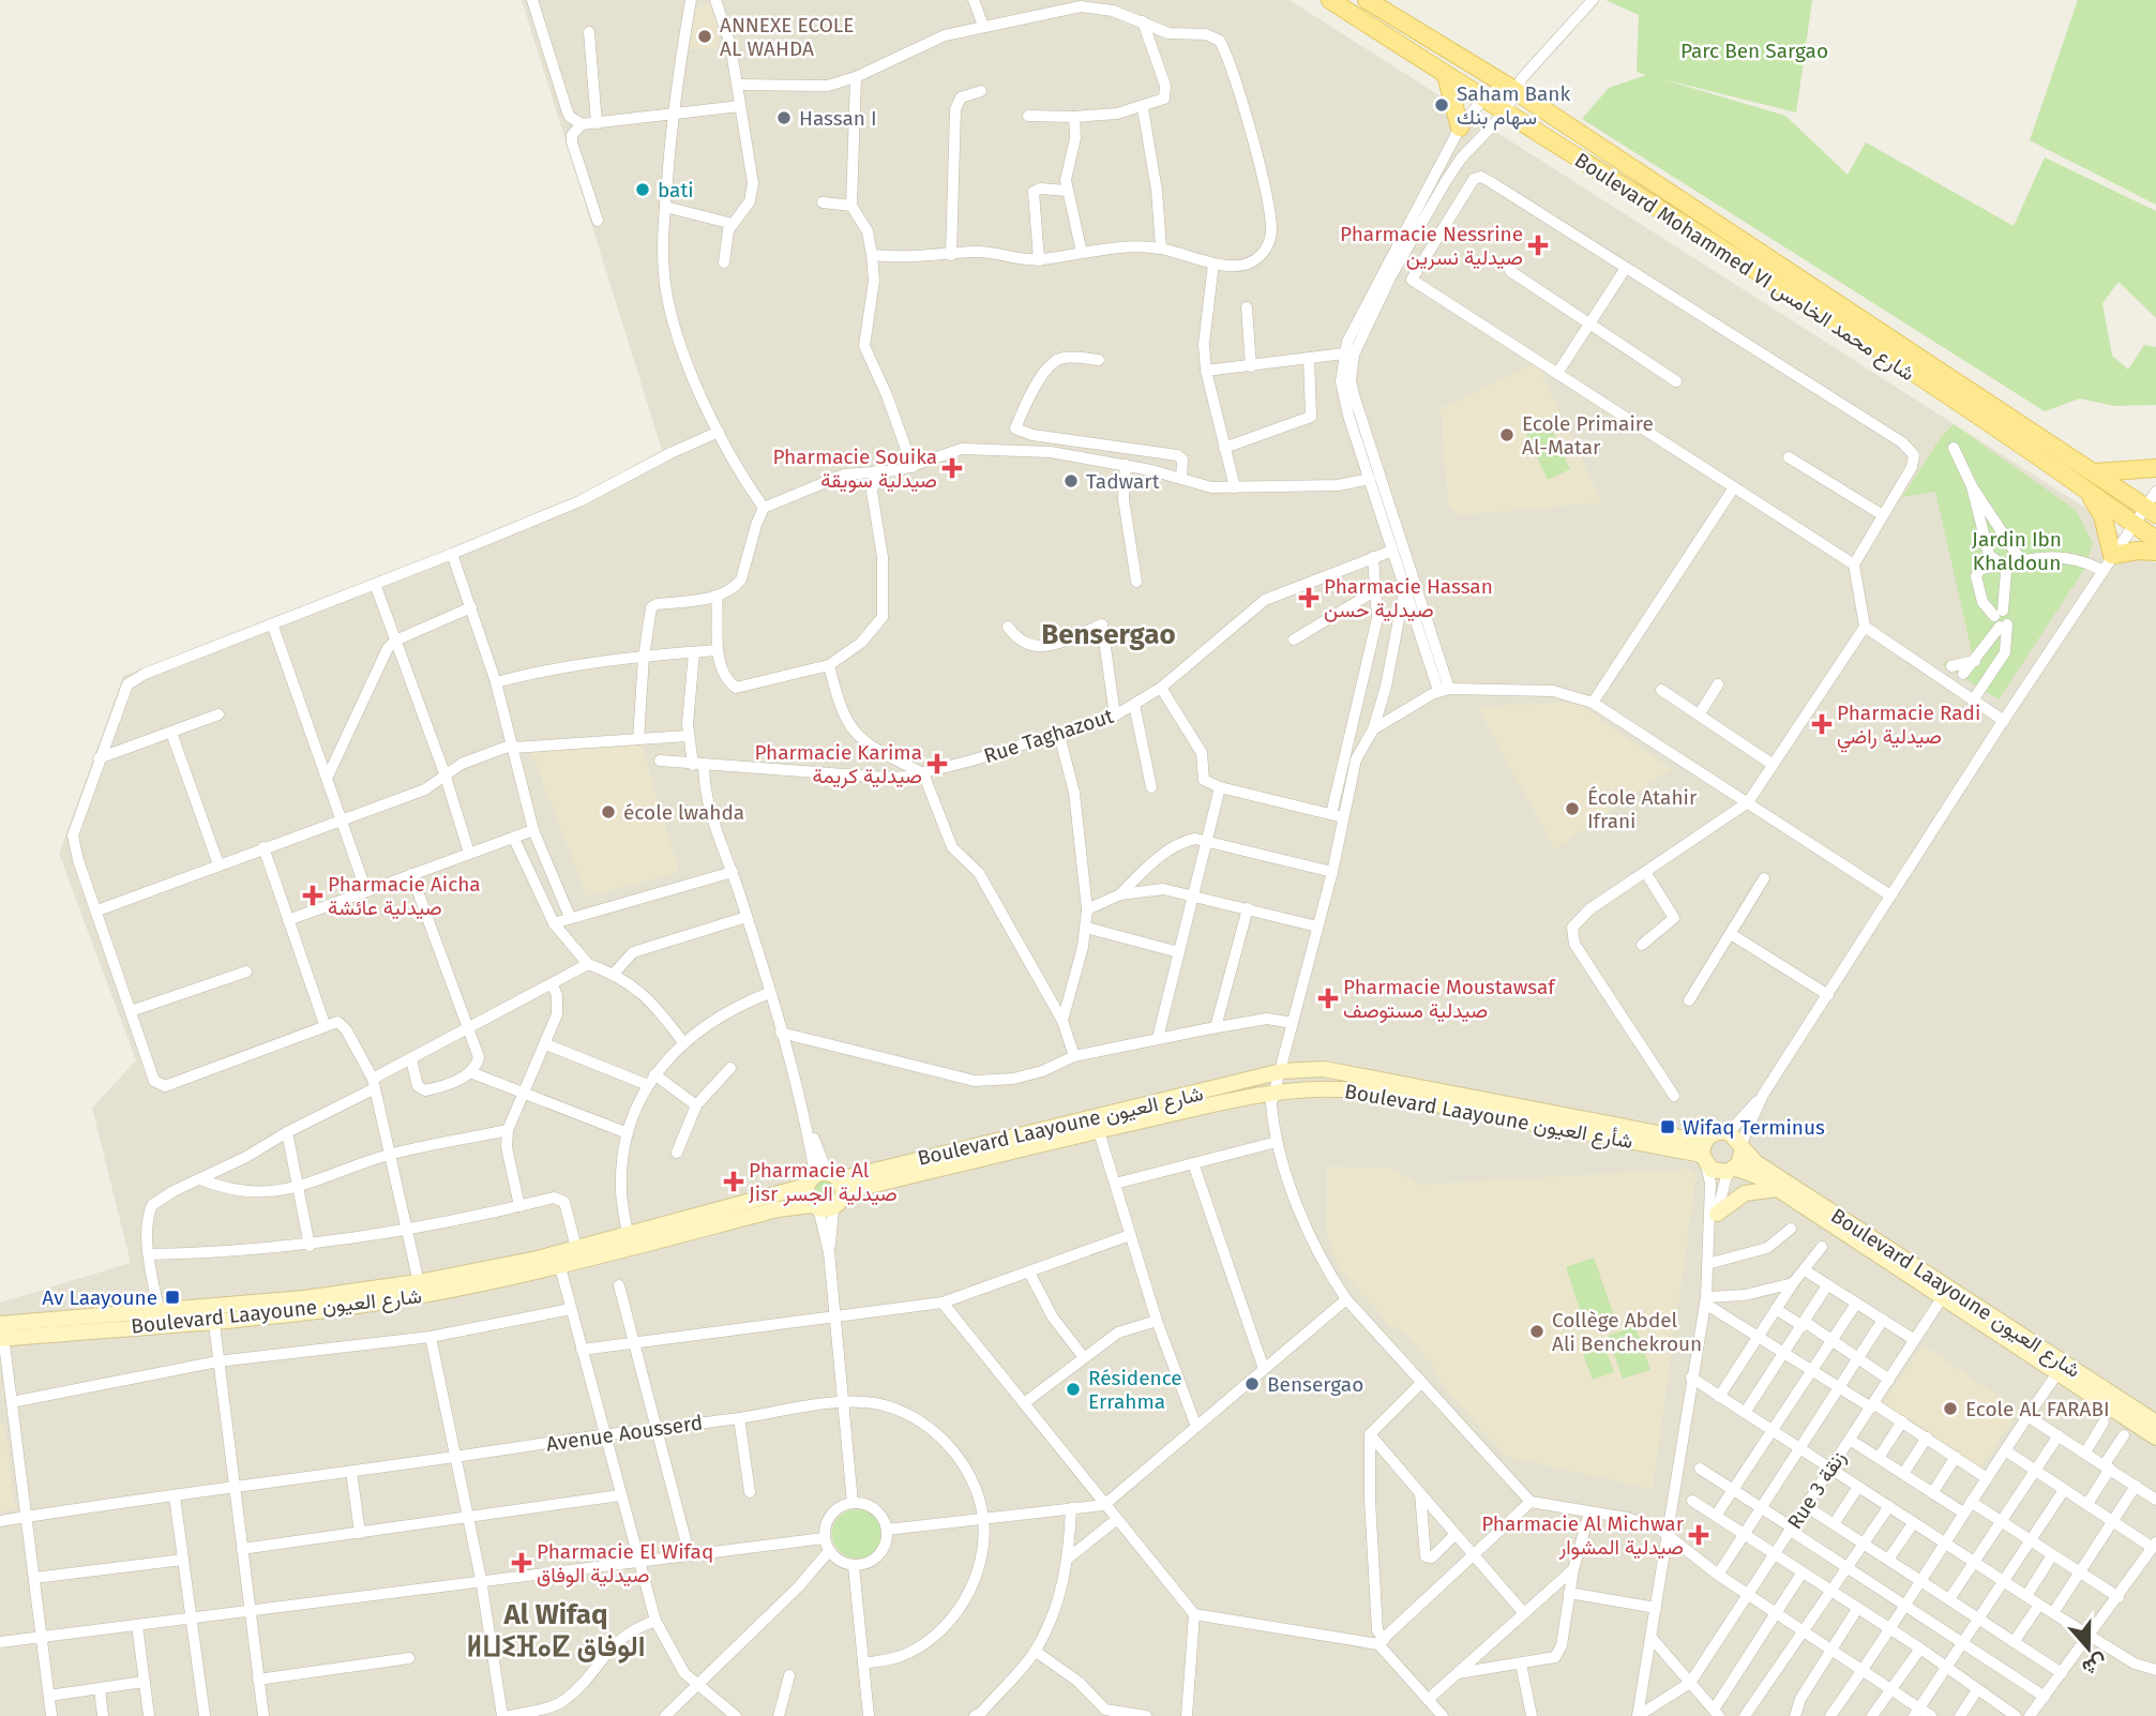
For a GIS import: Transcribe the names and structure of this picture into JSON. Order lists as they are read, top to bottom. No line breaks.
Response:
{"streets":{"main road":["Boulevard Mohammed VI شارع محمد الخامس"],"street":["Rue Taghazout","Boulevard Laayoune شأرع العيون","Boulevard Laayoune شارع العيون","Avenue Aousserd","Rue 3 زنقة"]},"crossings":[["Boulevard Laayoune شأرع العيون","Boulevard Laayoune شارع العيون"],["Boulevard Laayoune شارع العيون","Rue 3 زنقة"]],"districts":["Bensergao","Al Wifaq ⵍⵡⵉⴼⴰⵇ الوفاق"],"parks":["Parc Ben Sargao","Jardin Ibn Khaldoun"],"places":{"other":["ANNEXE ECOLE AL WAHDA","Saham Bank سهام بنك","Hassan I","bati","Ecole Primaire Al-Matar","Tadwart","École Atahir Ifrani","école lwahda","Collège Abdel Ali Benchekroun","Bensergao","Résidence Errahma","Ecole AL FARABI"],"health":["Pharmacie Nessrine صيدلية نسرين","Pharmacie Souika صيدلية سويقة","Pharmacie Hassan صيدلية حسن","Pharmacie Radi صيدلية راضي","Pharmacie Karima صيدلية كريمة","Pharmacie Aicha صيدلية عائشة","Pharmacie Moustawsaf صيدلية مستوصف","Pharmacie Al Jisr صيدلية الجسر","Pharmacie Al Michwar صيدلية المشوار","Pharmacie El Wifaq صيدلية الوفاق"],"transit":["Wifaq Terminus","Av Laayoune"]},"north":"bottom"}
